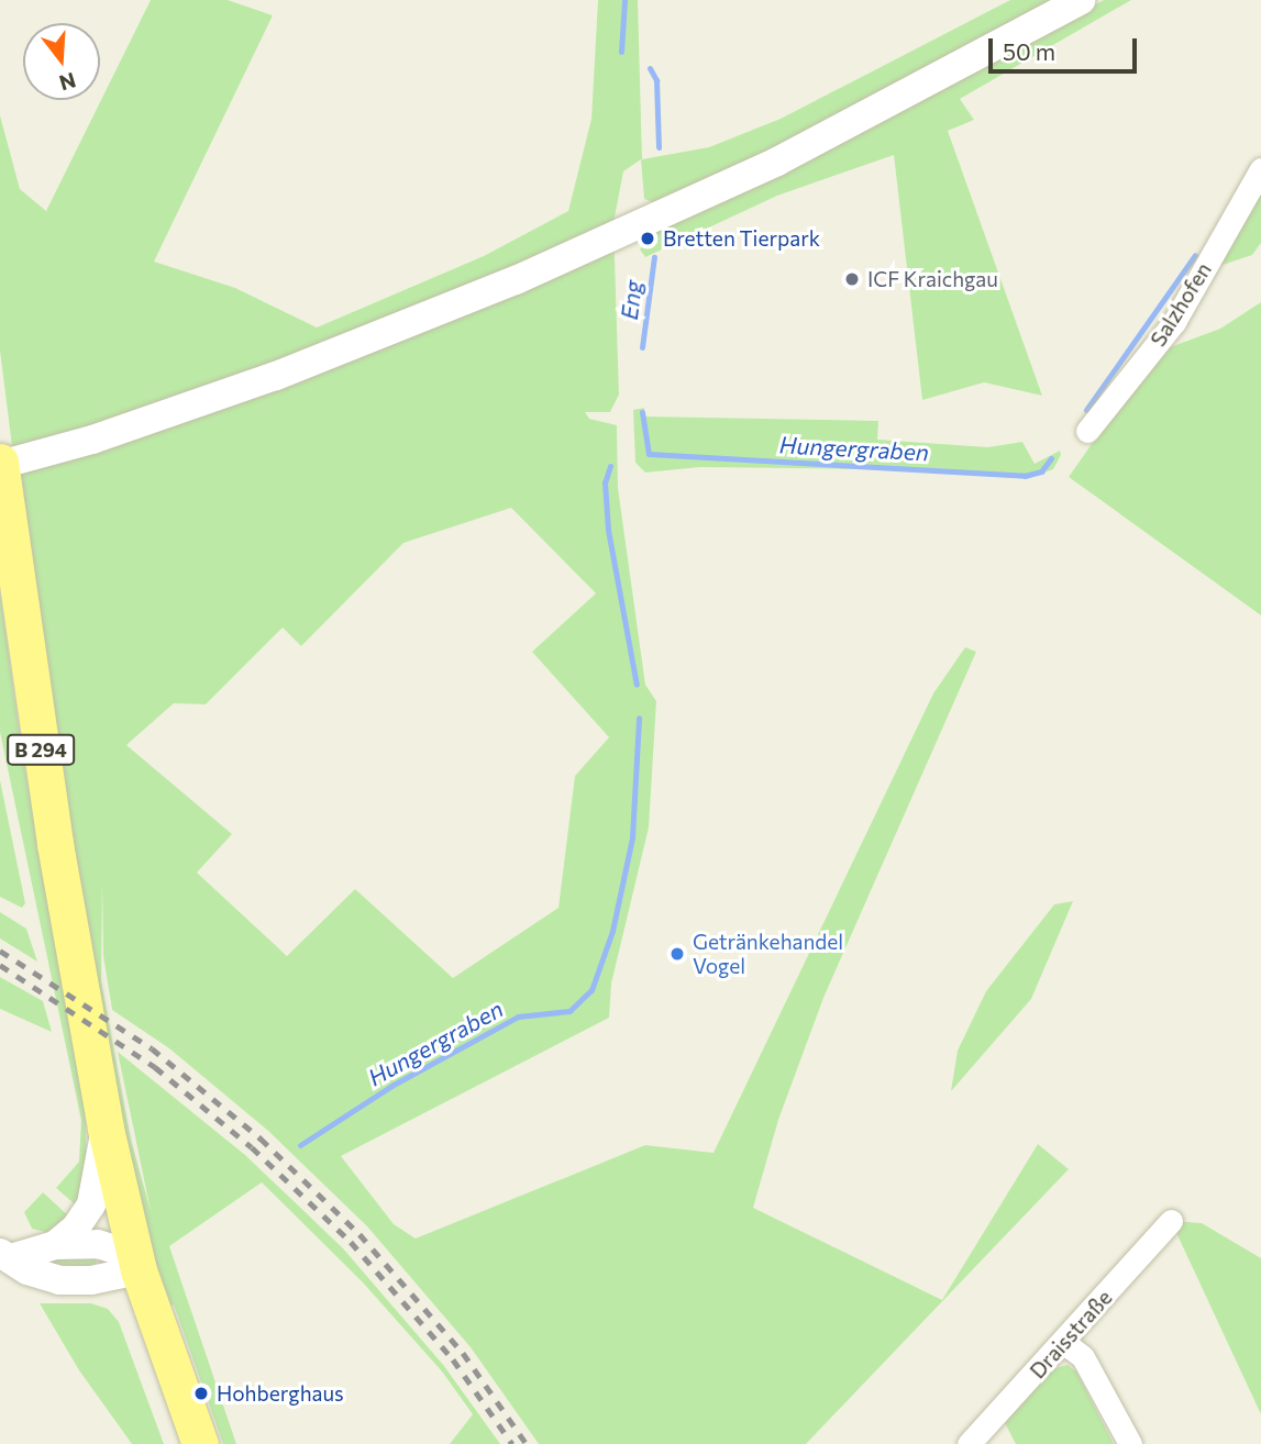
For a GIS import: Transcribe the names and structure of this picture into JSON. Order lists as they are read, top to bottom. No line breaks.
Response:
{"streets":{"main road":["B 294"],"street":["Salzhofen","Draisstraße"]},"water":["Eng","Hungergraben"],"places":["Bretten Tierpark","ICF Kraichgau","Getränkehandel Vogel","Hohberghaus"],"scale_bar":"50 m","north":"bottom"}
